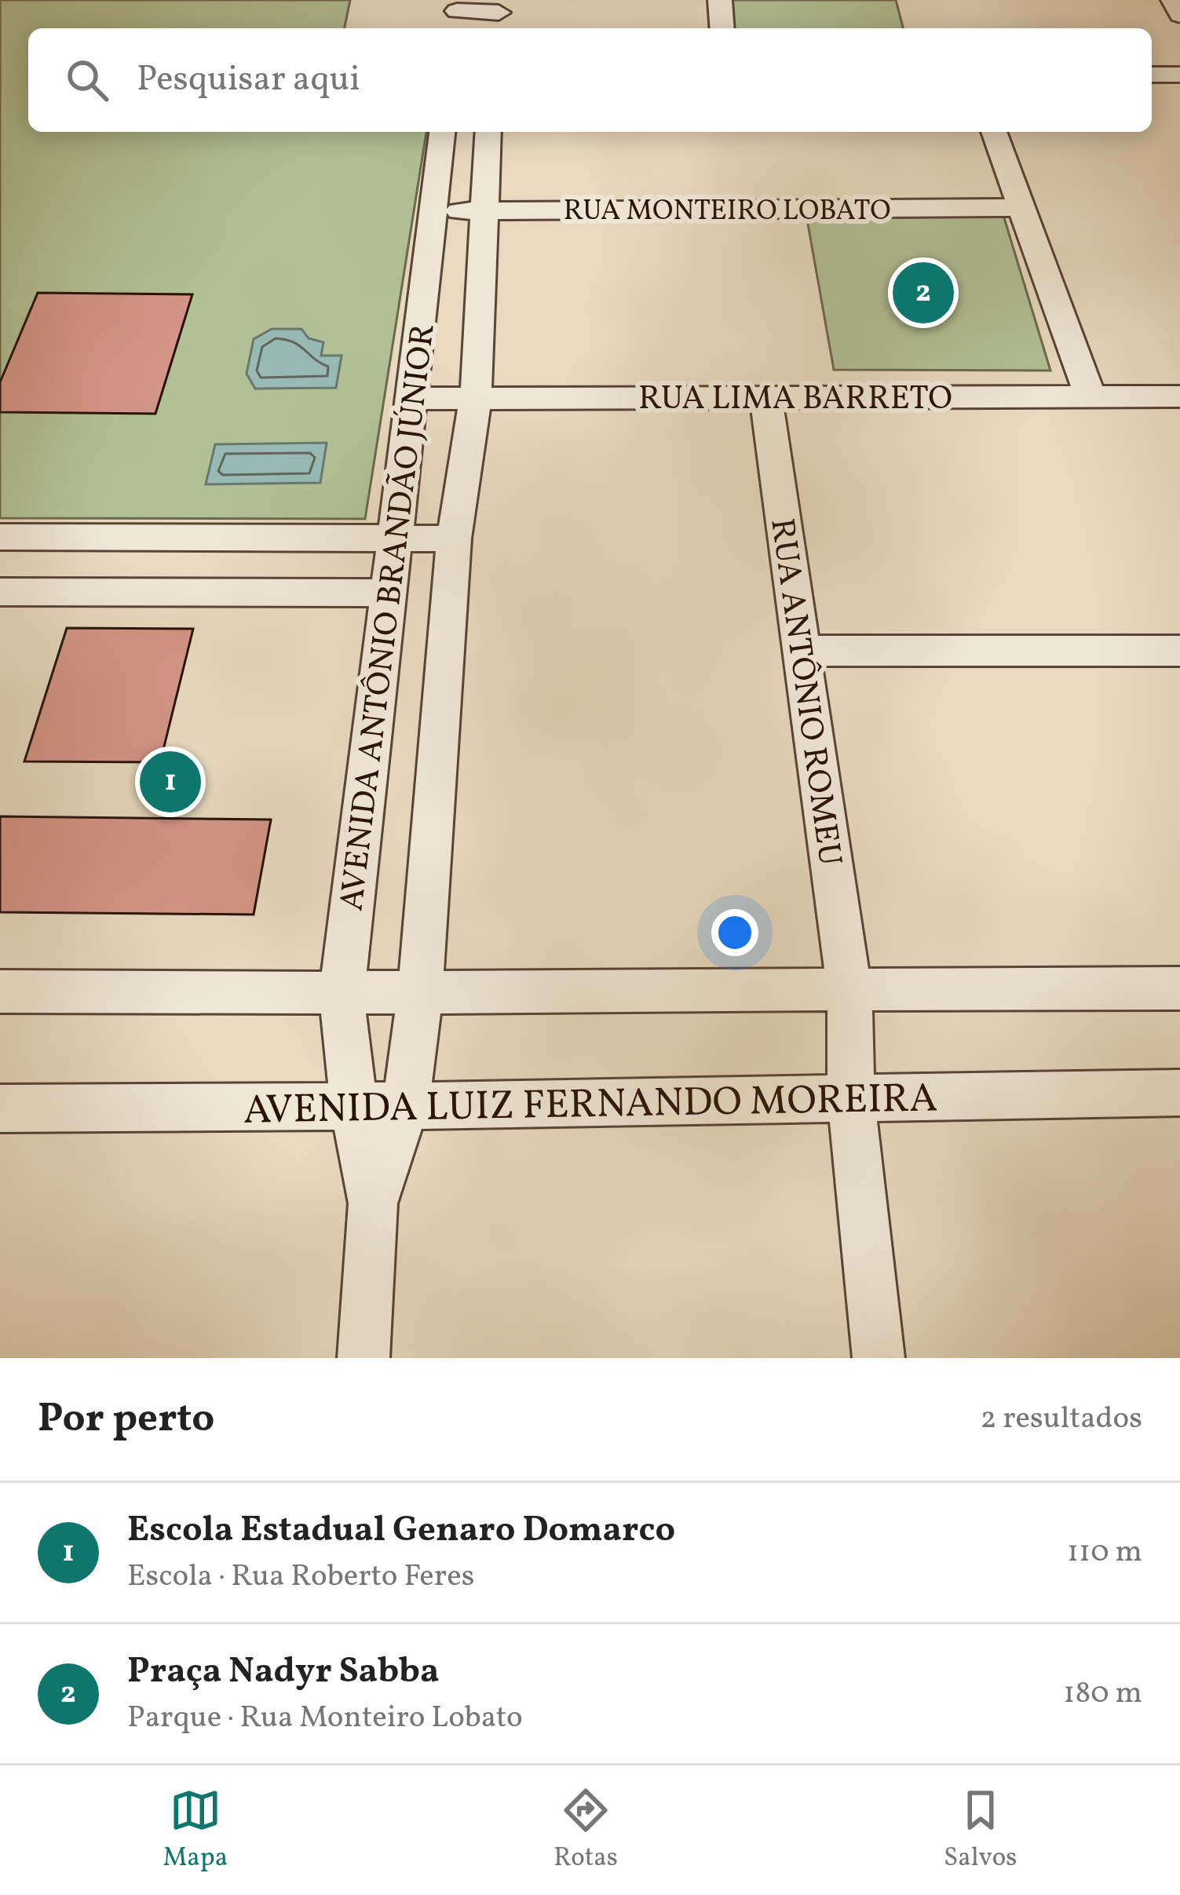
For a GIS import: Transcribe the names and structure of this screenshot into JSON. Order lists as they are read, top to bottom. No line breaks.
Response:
{"streets":{"street":["RUA MONTEIRO LOBATO","RUA LIMA BARRETO","AVENIDA ANTÔNIO BRANDÃO JÚNIOR","RUA ANTÔNIO ROMEU","AVENIDA LUIZ FERNANDO MOREIRA"]},"crossings":[["RUA MONTEIRO LOBATO","AVENIDA ANTÔNIO BRANDÃO JÚNIOR"],["RUA LIMA BARRETO","AVENIDA ANTÔNIO BRANDÃO JÚNIOR"],["RUA LIMA BARRETO","RUA ANTÔNIO ROMEU"],["AVENIDA ANTÔNIO BRANDÃO JÚNIOR","AVENIDA LUIZ FERNANDO MOREIRA"],["RUA ANTÔNIO ROMEU","AVENIDA LUIZ FERNANDO MOREIRA"]],"page":{"search":"Pesquisar aqui","pins":["2","1"],"heading":["Por perto","2 resultados"],"list":[{"mark":"1","name":"Escola Estadual Genaro Domarco","note":"Escola · Rua Roberto Feres","value":"110 m"},{"mark":"2","name":"Praça Nadyr Sabba","note":"Parque · Rua Monteiro Lobato","value":"180 m"}],"nav":["Mapa","Rotas","Salvos"]}}
